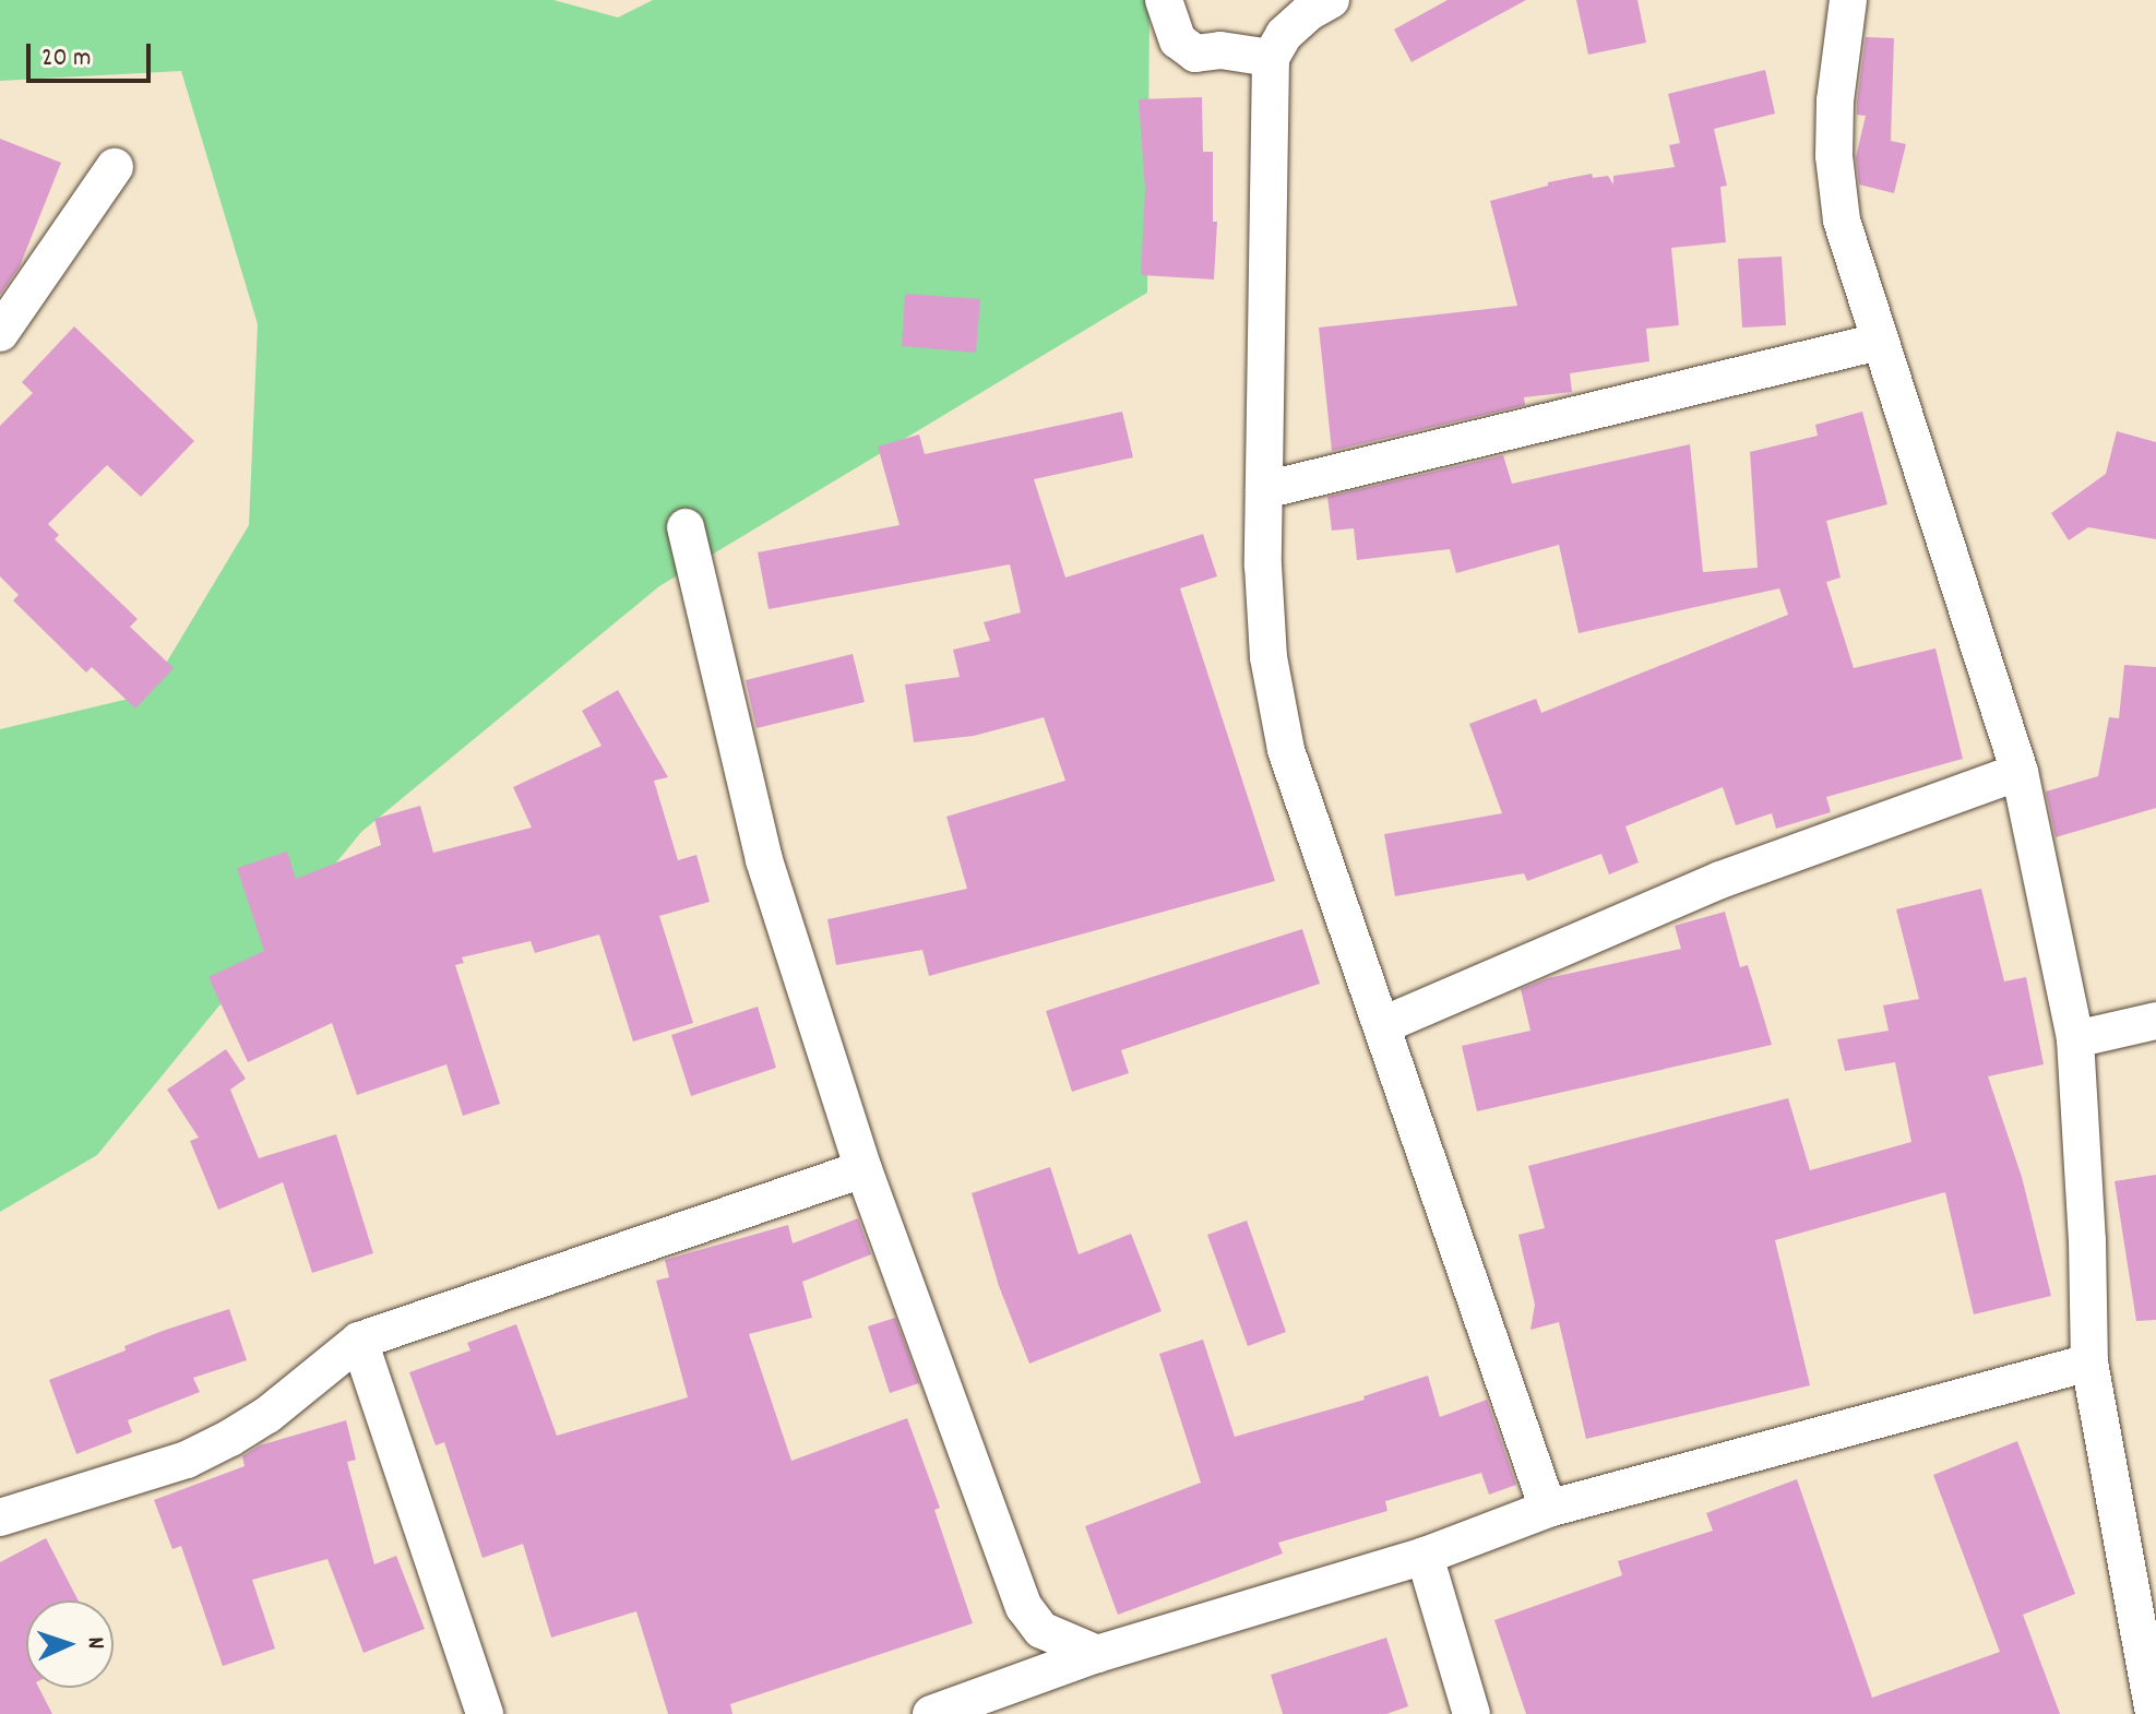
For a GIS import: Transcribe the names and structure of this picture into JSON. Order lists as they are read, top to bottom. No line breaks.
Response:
{"scale_bar":"20 m","north":"right"}
